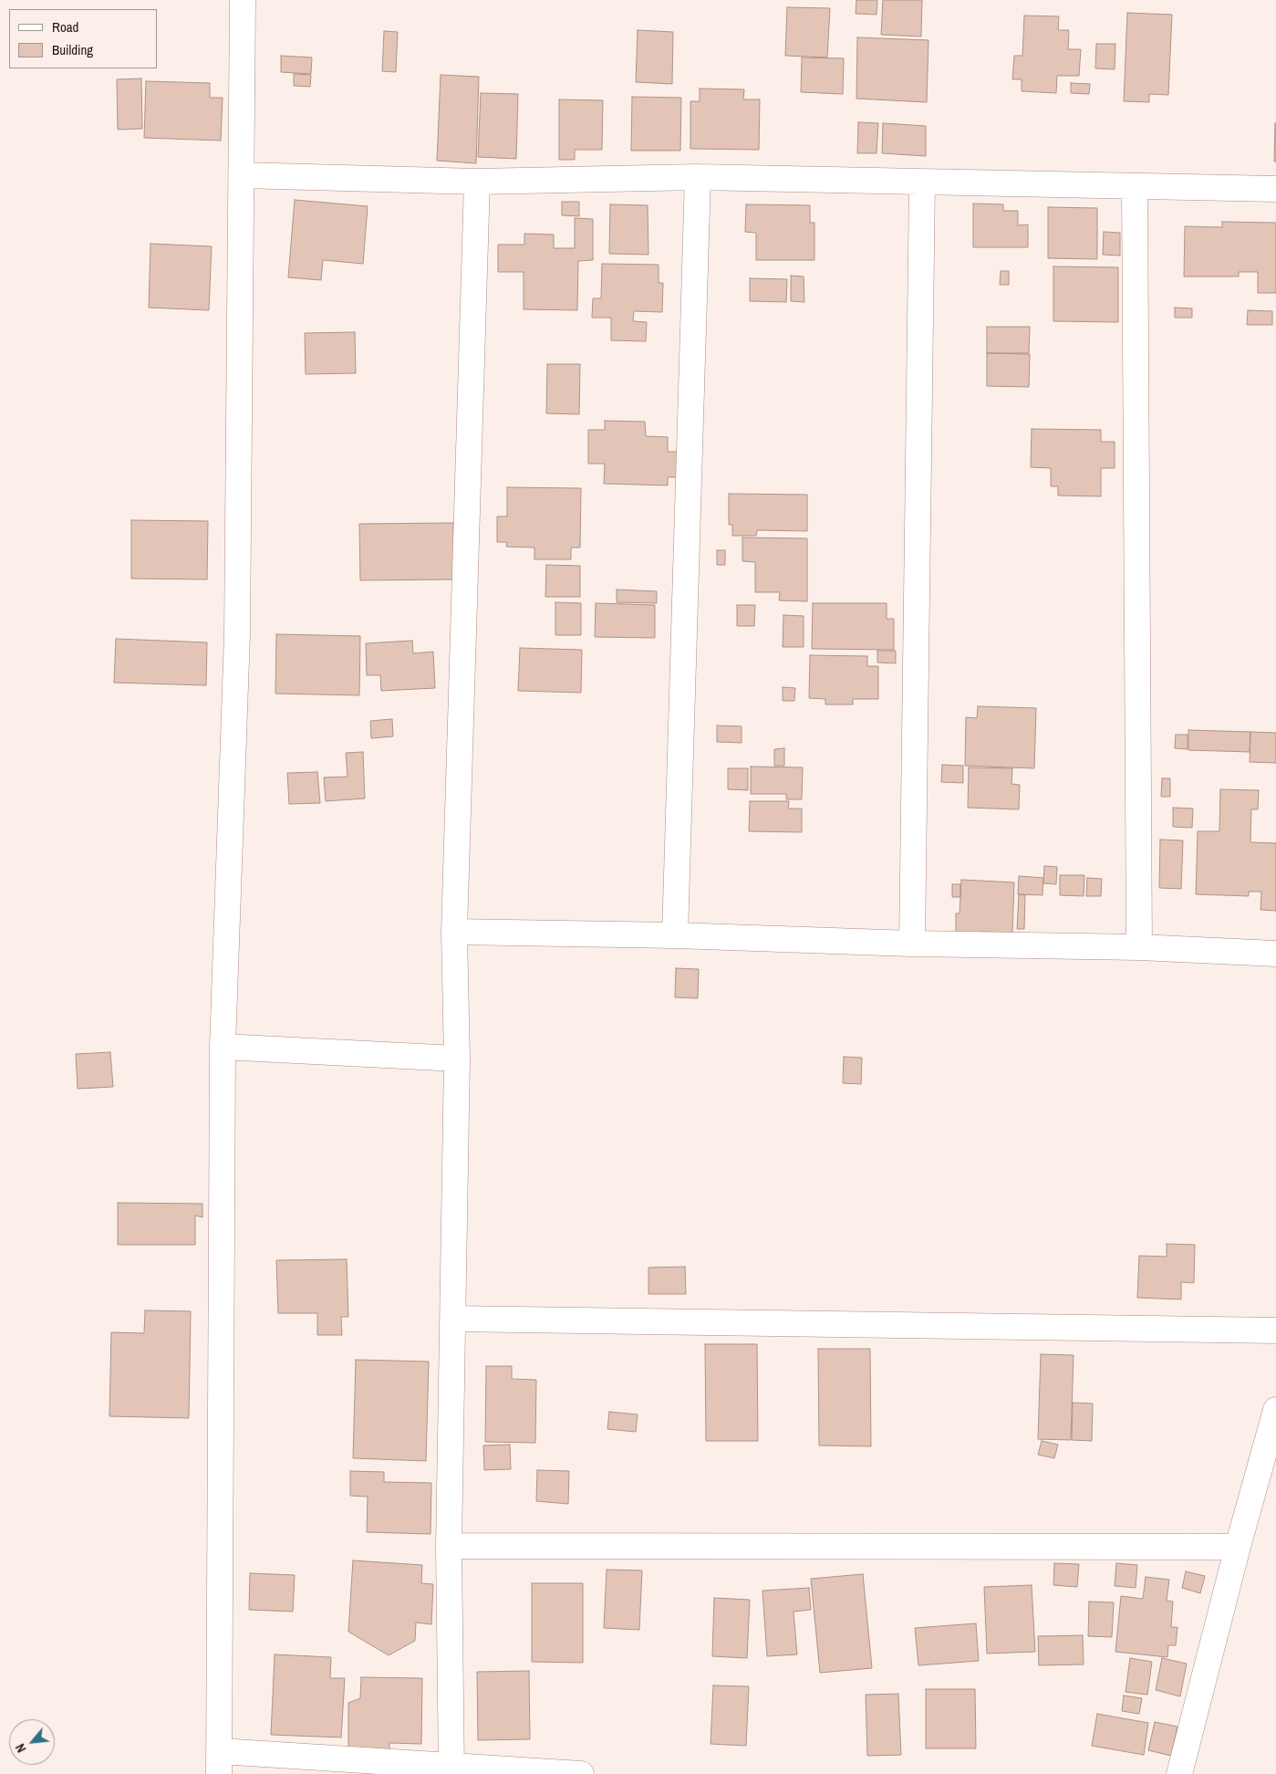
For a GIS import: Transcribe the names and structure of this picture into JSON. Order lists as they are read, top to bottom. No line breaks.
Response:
{"legend":["Road","Building"],"north":"bottom left"}
